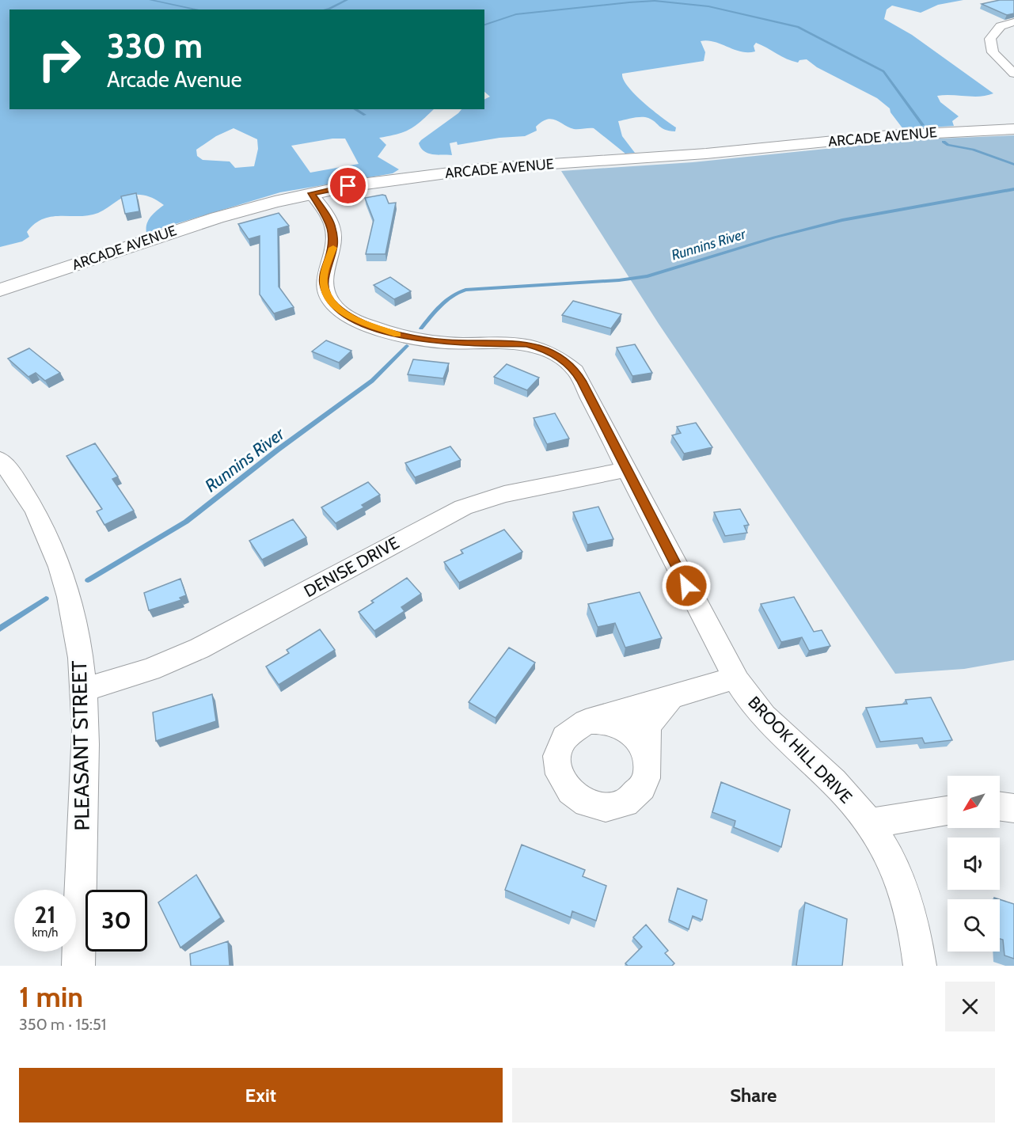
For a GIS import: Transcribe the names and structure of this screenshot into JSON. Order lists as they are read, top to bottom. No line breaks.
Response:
{"streets":{"main road":["ARCADE AVENUE"],"street":["DENISE DRIVE","PLEASANT STREET","BROOK HILL DRIVE"]},"crossings":[["ARCADE AVENUE","BROOK HILL DRIVE"],["DENISE DRIVE","PLEASANT STREET"],["DENISE DRIVE","BROOK HILL DRIVE"]],"water":["Runnins River"],"north":"bottom left","page":{"turn":["330 m","Arcade Avenue"],"speed":"21 km/h","limit":"30","heading":["1 min","350 m · 15:51"],"buttons":["Exit","Share"]}}
